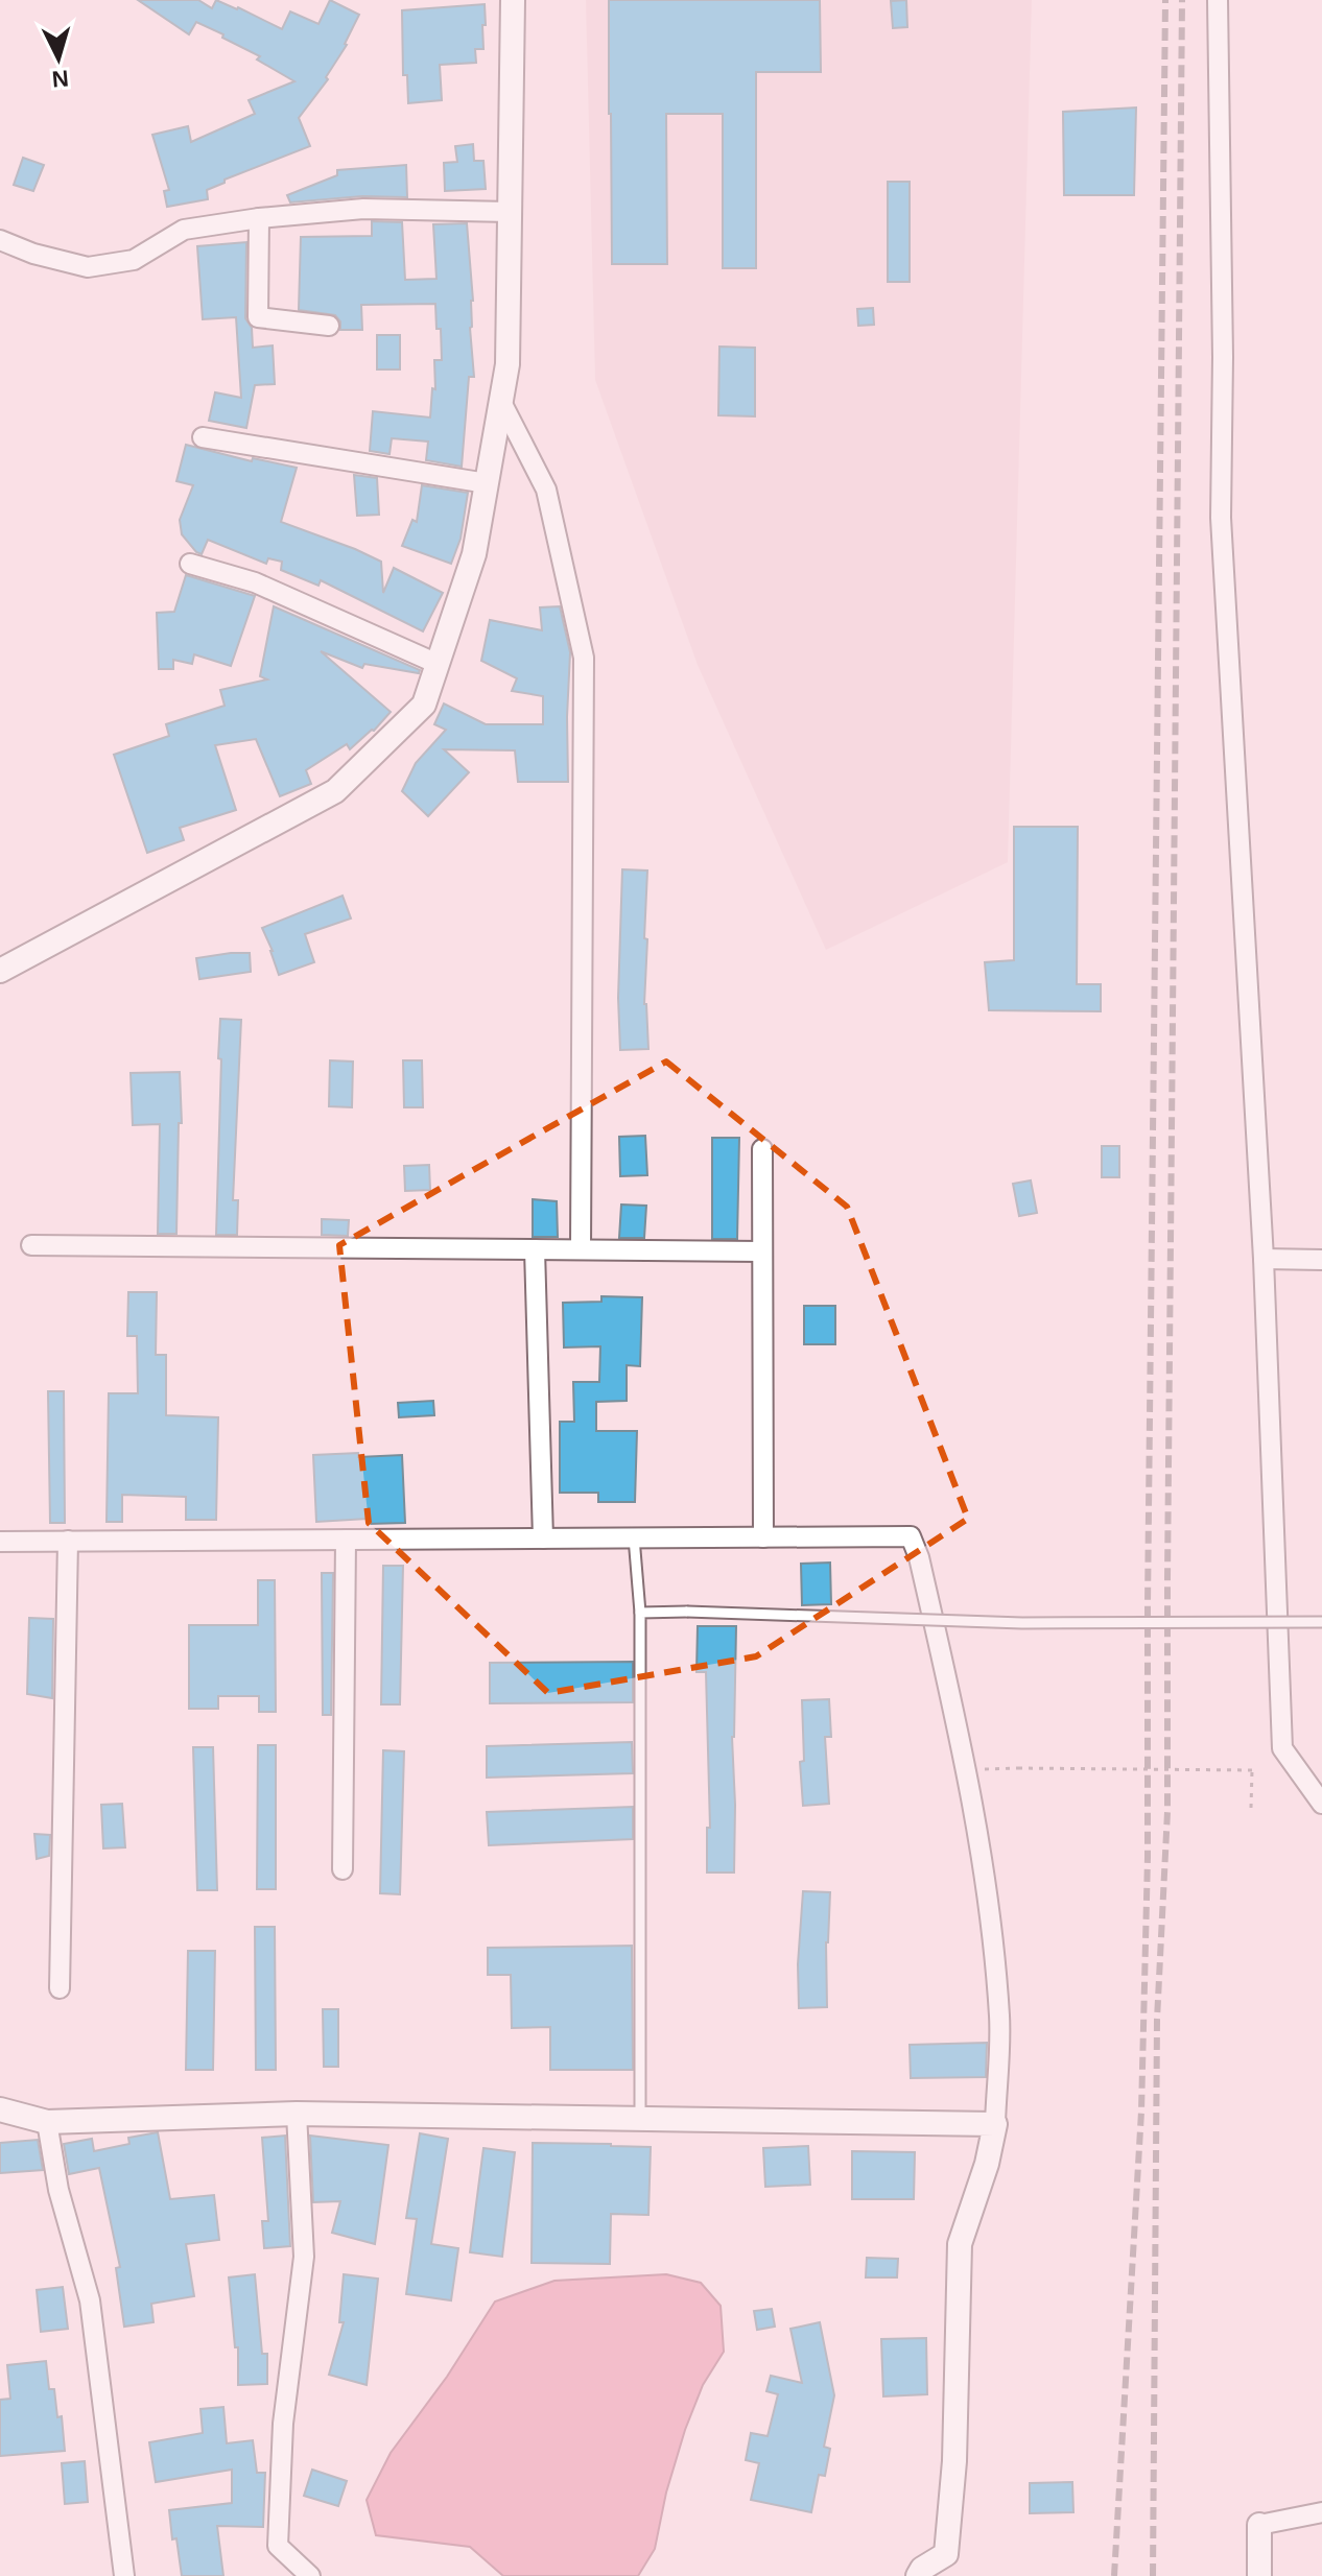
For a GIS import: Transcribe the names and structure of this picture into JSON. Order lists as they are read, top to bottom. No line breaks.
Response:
{"north":"bottom"}
